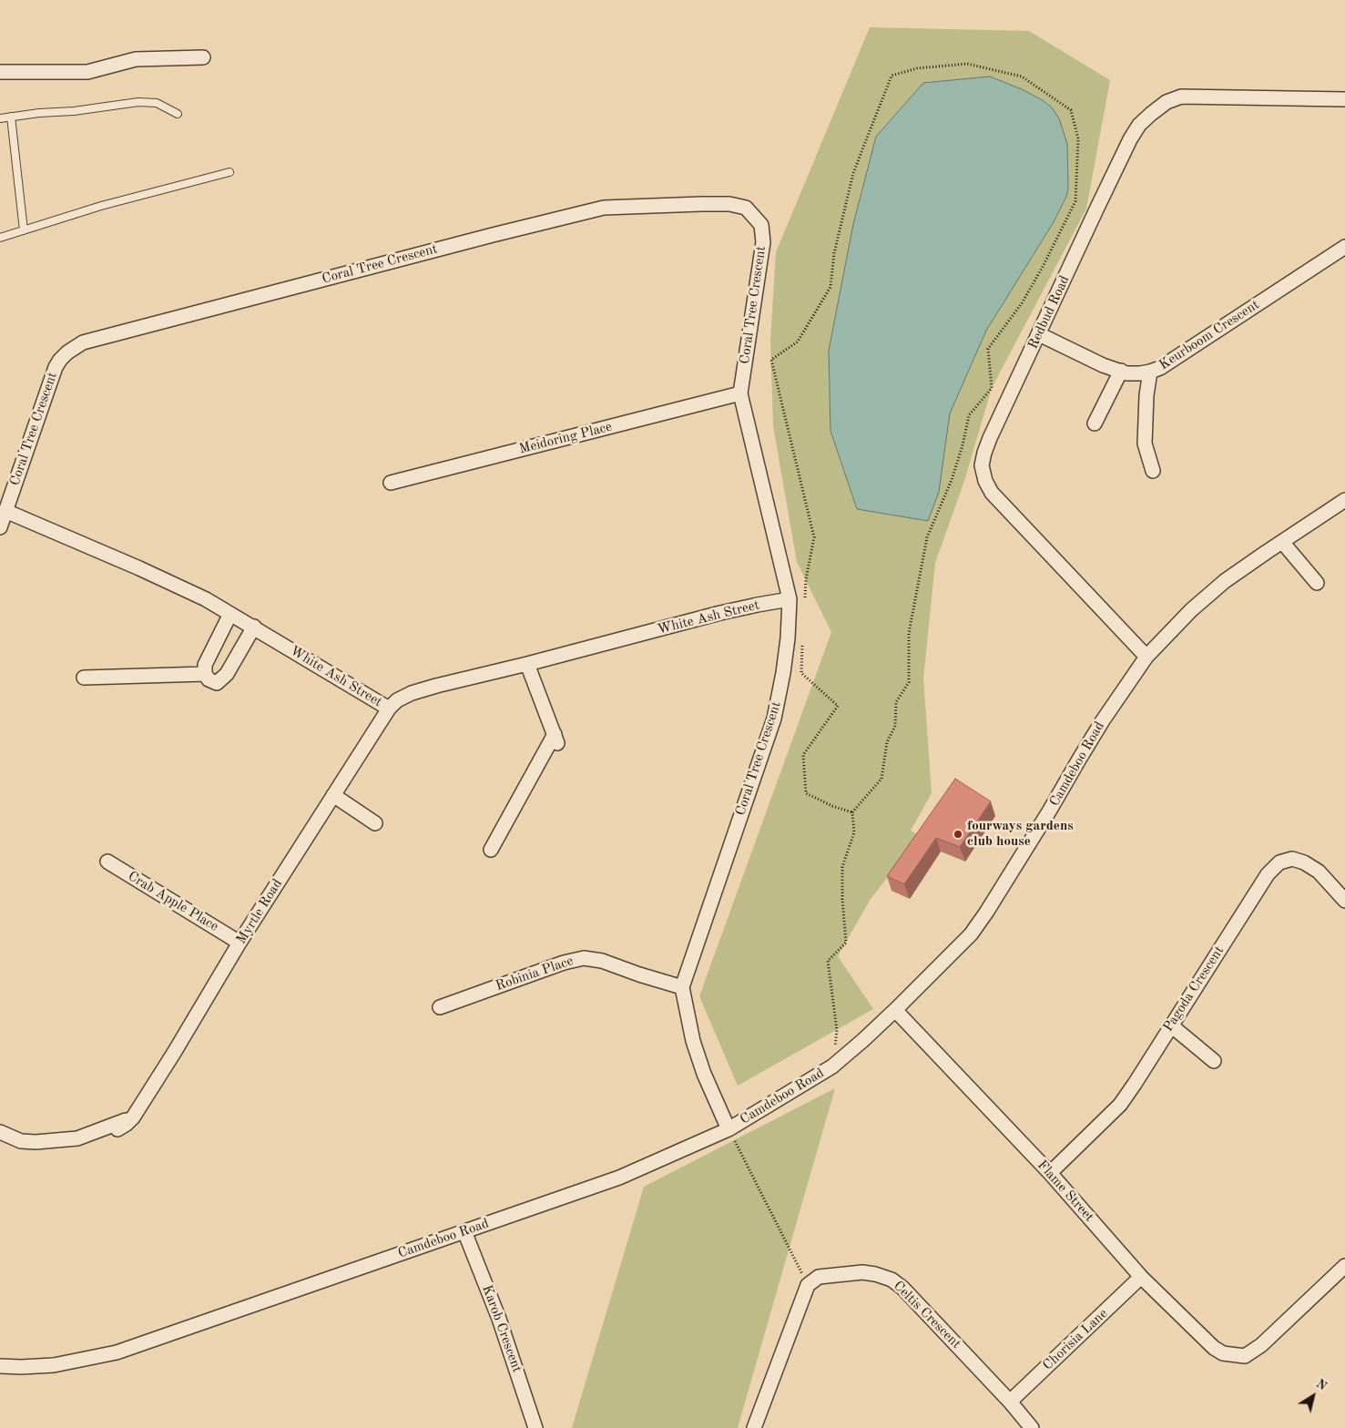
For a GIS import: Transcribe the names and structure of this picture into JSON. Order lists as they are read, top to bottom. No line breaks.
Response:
{"streets":{"street":["Coral Tree Crescent","Redbud Road","Keurboom Crescent","Meidoring Place","White Ash Street","Camdeboo Road","Crab Apple Place","Myrtle Road","Robinia Place","Pagoda Crescent","Flame Street","Celtis Crescent","Karob Crescent","Chorisia Lane"]},"crossings":[["Coral Tree Crescent","Meidoring Place"],["Coral Tree Crescent","White Ash Street"],["Coral Tree Crescent","Robinia Place"],["Redbud Road","Keurboom Crescent"],["Redbud Road","Camdeboo Road"],["White Ash Street","Myrtle Road"],["Camdeboo Road","Flame Street"],["Camdeboo Road","Karob Crescent"],["Crab Apple Place","Myrtle Road"],["Pagoda Crescent","Flame Street"],["Flame Street","Chorisia Lane"],["Celtis Crescent","Chorisia Lane"]],"places":["fourways gardens club house"],"north":"top right"}
